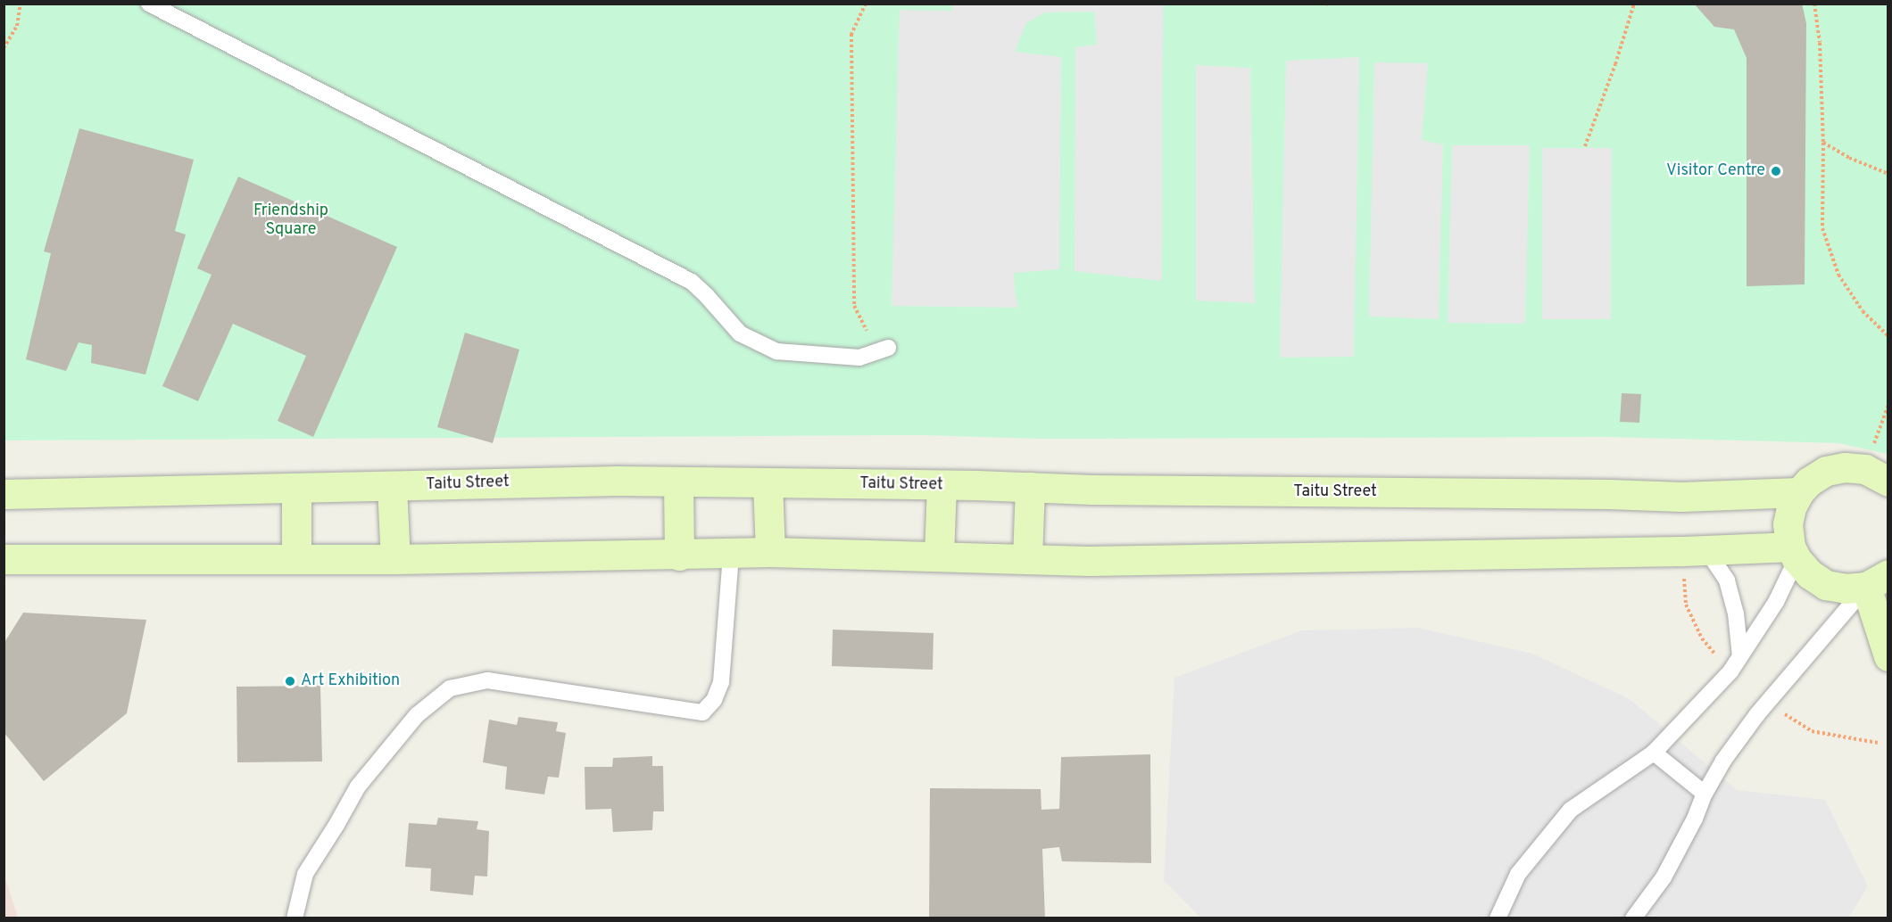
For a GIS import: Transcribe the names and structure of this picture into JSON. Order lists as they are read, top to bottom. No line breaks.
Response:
{"streets":{"main road":["Taitu Street"]},"parks":["Friendship Square"],"places":["Visitor Centre","Art Exhibition"]}
